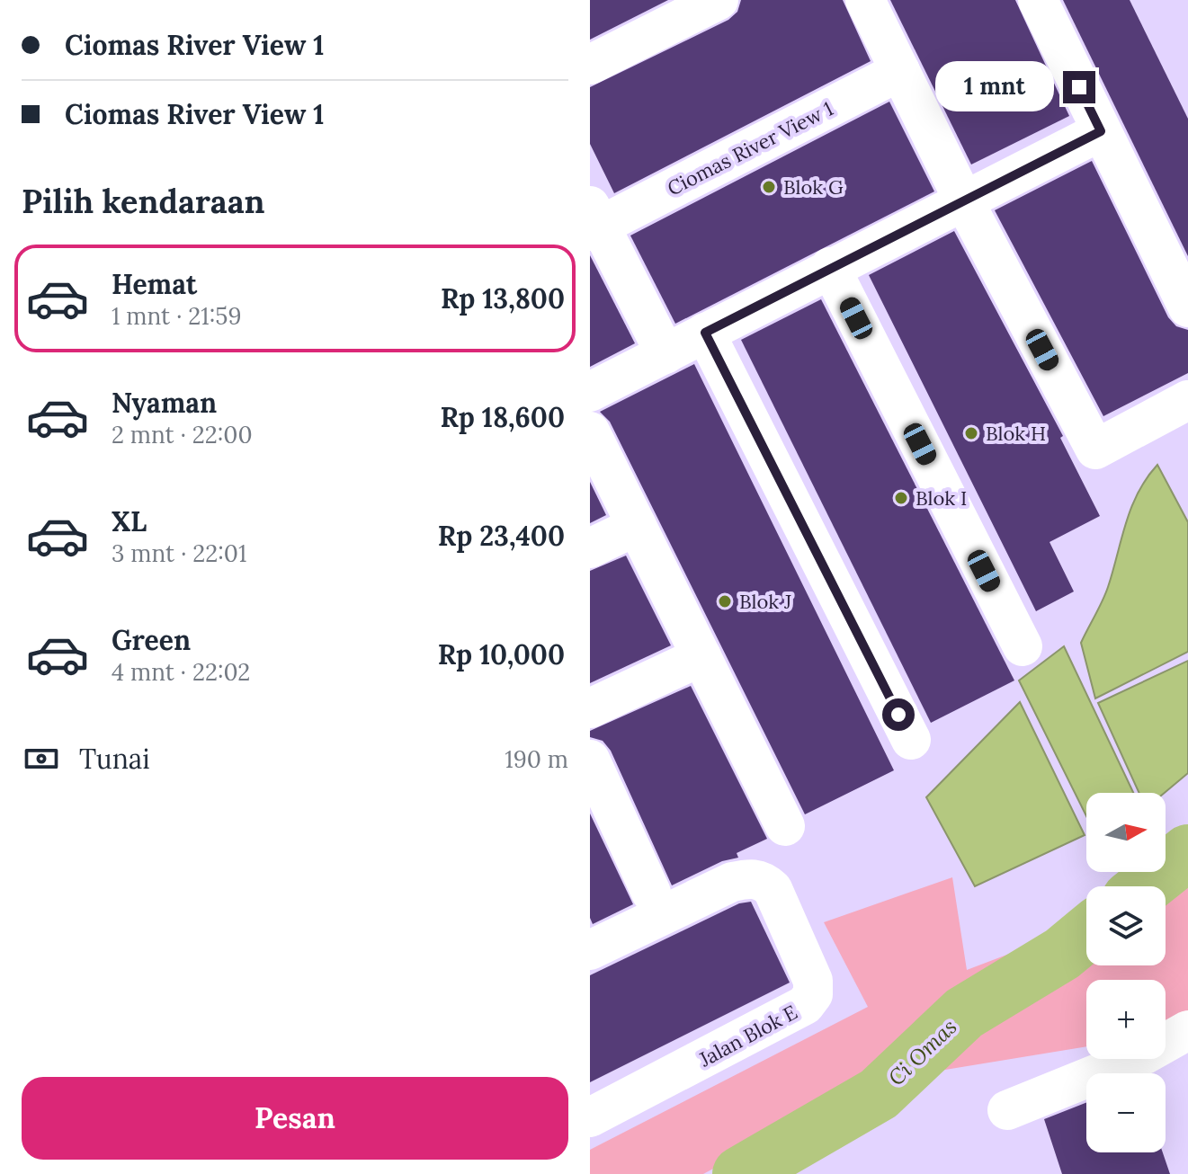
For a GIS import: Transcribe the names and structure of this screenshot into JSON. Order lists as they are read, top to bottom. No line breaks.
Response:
{"streets":{"street":["Ciomas River View 1","Jalan Blok E"]},"water":["Ci Omas"],"places":["Blok G","Blok H","Blok I","Blok J"],"north":"right","page":{"banner":["Ciomas River View 1","Ciomas River View 1"],"bubble":"1 mnt","heading":"Pilih kendaraan","list":[{"name":"Hemat","note":"1 mnt · 21:59","value":"Rp 13,800"},{"name":"Nyaman","note":"2 mnt · 22:00","value":"Rp 18,600"},{"name":"XL","note":"3 mnt · 22:01","value":"Rp 23,400"},{"name":"Green","note":"4 mnt · 22:02","value":"Rp 10,000"}],"pay":["Tunai","190 m"],"map_buttons":["+","−"],"buttons":"Pesan"}}
